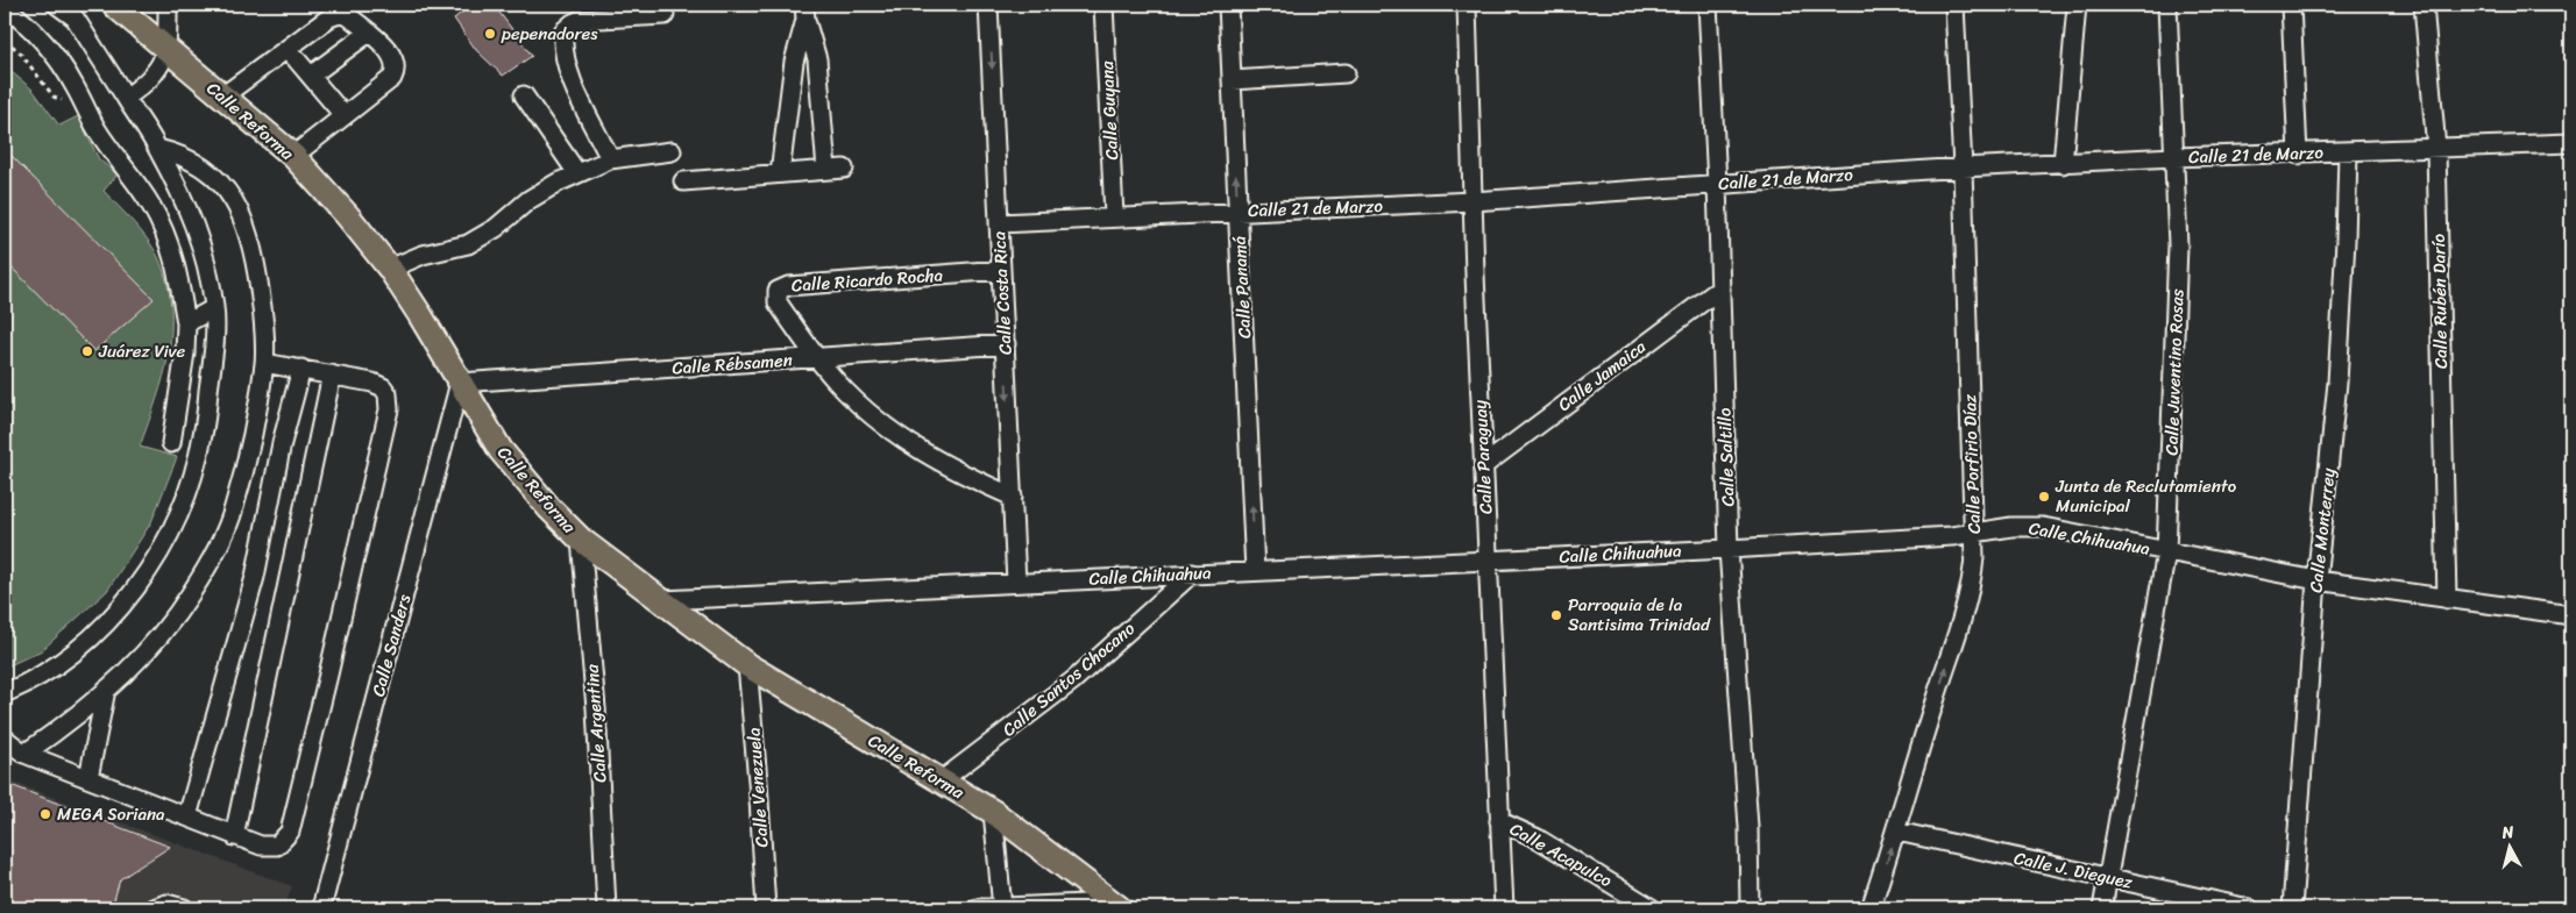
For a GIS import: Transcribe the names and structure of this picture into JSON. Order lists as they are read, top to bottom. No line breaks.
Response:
{"streets":{"main road":["Calle Reforma"],"street":["Calle Guyana","Calle 21 de Marzo","Calle Ricardo Rocha","Calle Panamá","Calle Costa Rica","Calle Rubén Darío","Calle Rébsamen","Calle Juventino Rosas","Calle Jamaica","Calle Paraguay","Calle Saltillo","Calle Porfirio Díaz","Calle Monterrey","Calle Chihuahua","Calle Sanders","Calle Santos Chocano","Calle Argentina","Calle Venezuela","Calle Acapulco","Calle J. Dieguez"]},"crossings":[["Calle Guyana","Calle 21 de Marzo"],["Calle Reforma","Calle Rébsamen"],["Calle Reforma","Calle Chihuahua"],["Calle Reforma","Calle Sanders"],["Calle Reforma","Calle Santos Chocano"],["Calle Reforma","Calle Argentina"],["Calle Reforma","Calle Venezuela"],["Calle 21 de Marzo","Calle Panamá"],["Calle 21 de Marzo","Calle Costa Rica"],["Calle 21 de Marzo","Calle Rubén Darío"],["Calle 21 de Marzo","Calle Juventino Rosas"],["Calle 21 de Marzo","Calle Paraguay"],["Calle 21 de Marzo","Calle Saltillo"],["Calle 21 de Marzo","Calle Porfirio Díaz"],["Calle 21 de Marzo","Calle Monterrey"],["Calle Ricardo Rocha","Calle Costa Rica"],["Calle Ricardo Rocha","Calle Rébsamen"],["Calle Panamá","Calle Chihuahua"],["Calle Costa Rica","Calle Rébsamen"],["Calle Costa Rica","Calle Chihuahua"],["Calle Rubén Darío","Calle Chihuahua"],["Calle Rébsamen","Calle Sanders"],["Calle Juventino Rosas","Calle Chihuahua"],["Calle Juventino Rosas","Calle J. Dieguez"],["Calle Jamaica","Calle Paraguay"],["Calle Jamaica","Calle Saltillo"],["Calle Paraguay","Calle Chihuahua"],["Calle Paraguay","Calle Acapulco"],["Calle Saltillo","Calle Chihuahua"],["Calle Porfirio Díaz","Calle Chihuahua"],["Calle Porfirio Díaz","Calle J. Dieguez"],["Calle Monterrey","Calle Chihuahua"],["Calle Chihuahua","Calle Santos Chocano"]],"one_way":["Calle Panamá","Calle Costa Rica","Calle Porfirio Díaz"],"places":["pepenadores","Juárez Vive","Junta de Reclutamiento Municipal","Parroquia de la Santisima Trinidad","MEGA Soriana"],"north":"top"}
